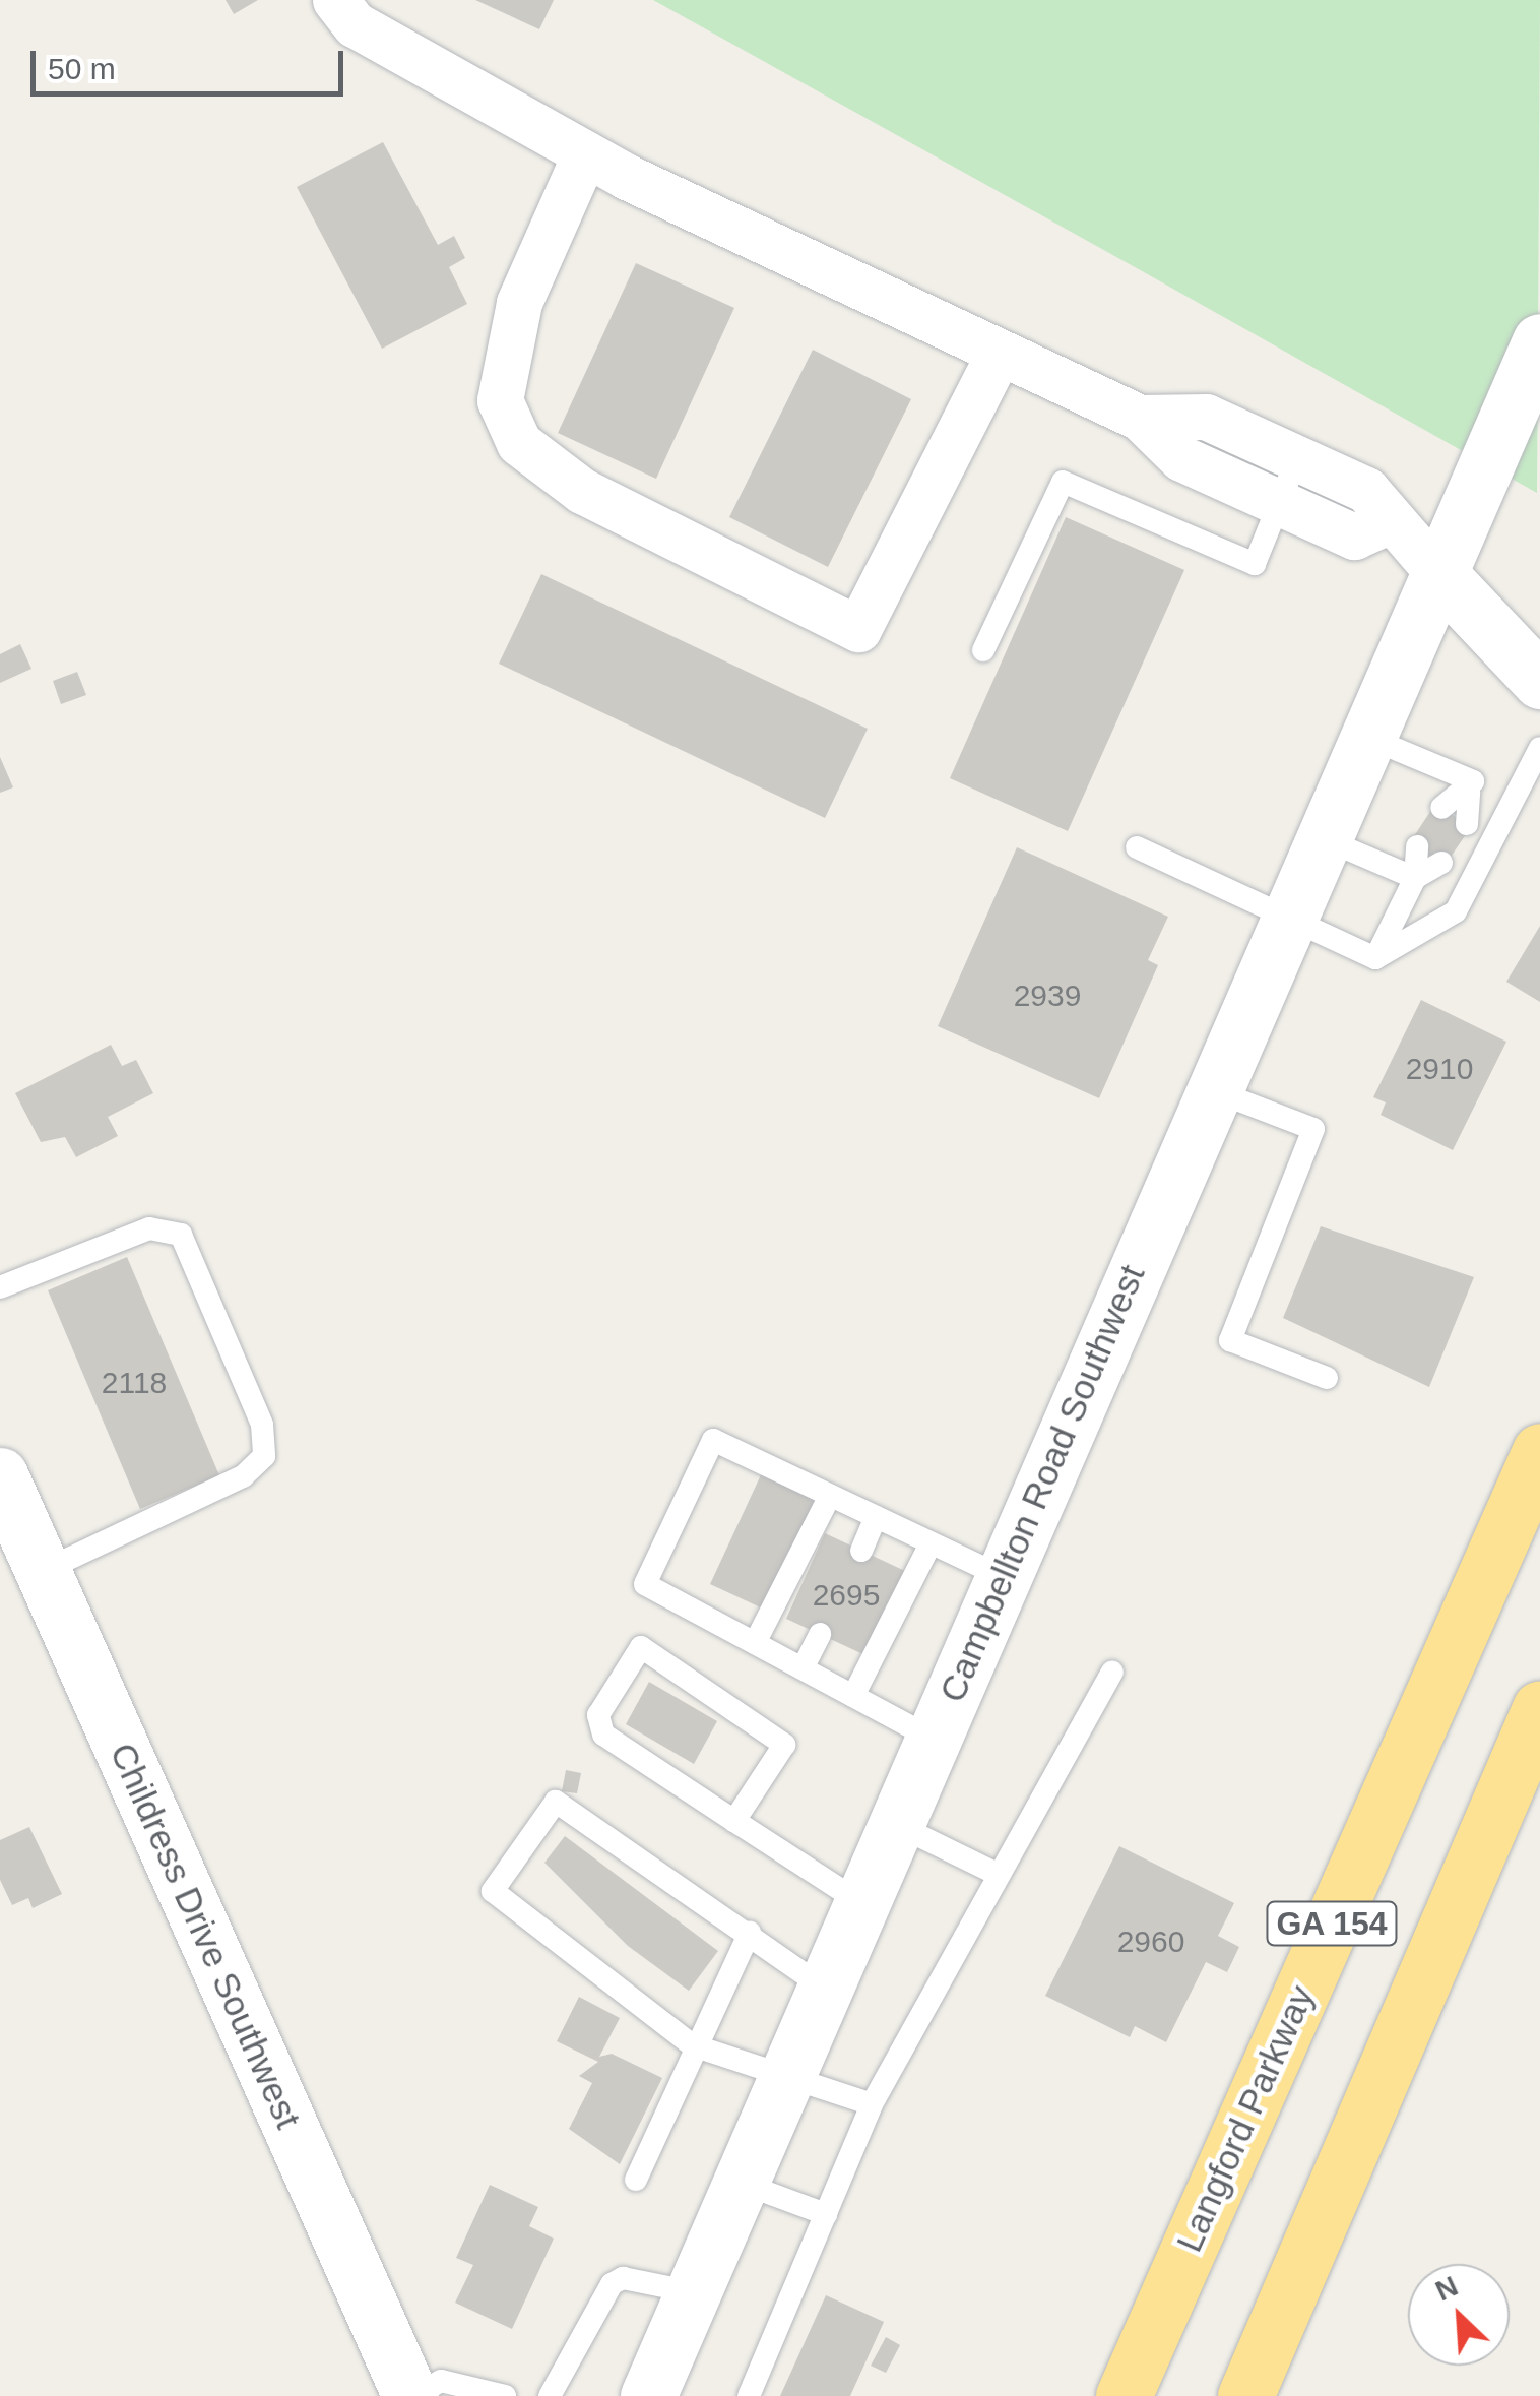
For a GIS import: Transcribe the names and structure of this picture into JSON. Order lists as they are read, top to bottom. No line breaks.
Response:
{"streets":{"highway":["GA 154","Langford Parkway"],"main road":["Campbellton Road Southwest","Childress Drive Southwest"]},"house_numbers":["2939","2910","2118","2695","2960"],"scale_bar":"50 m","north":"top left"}
